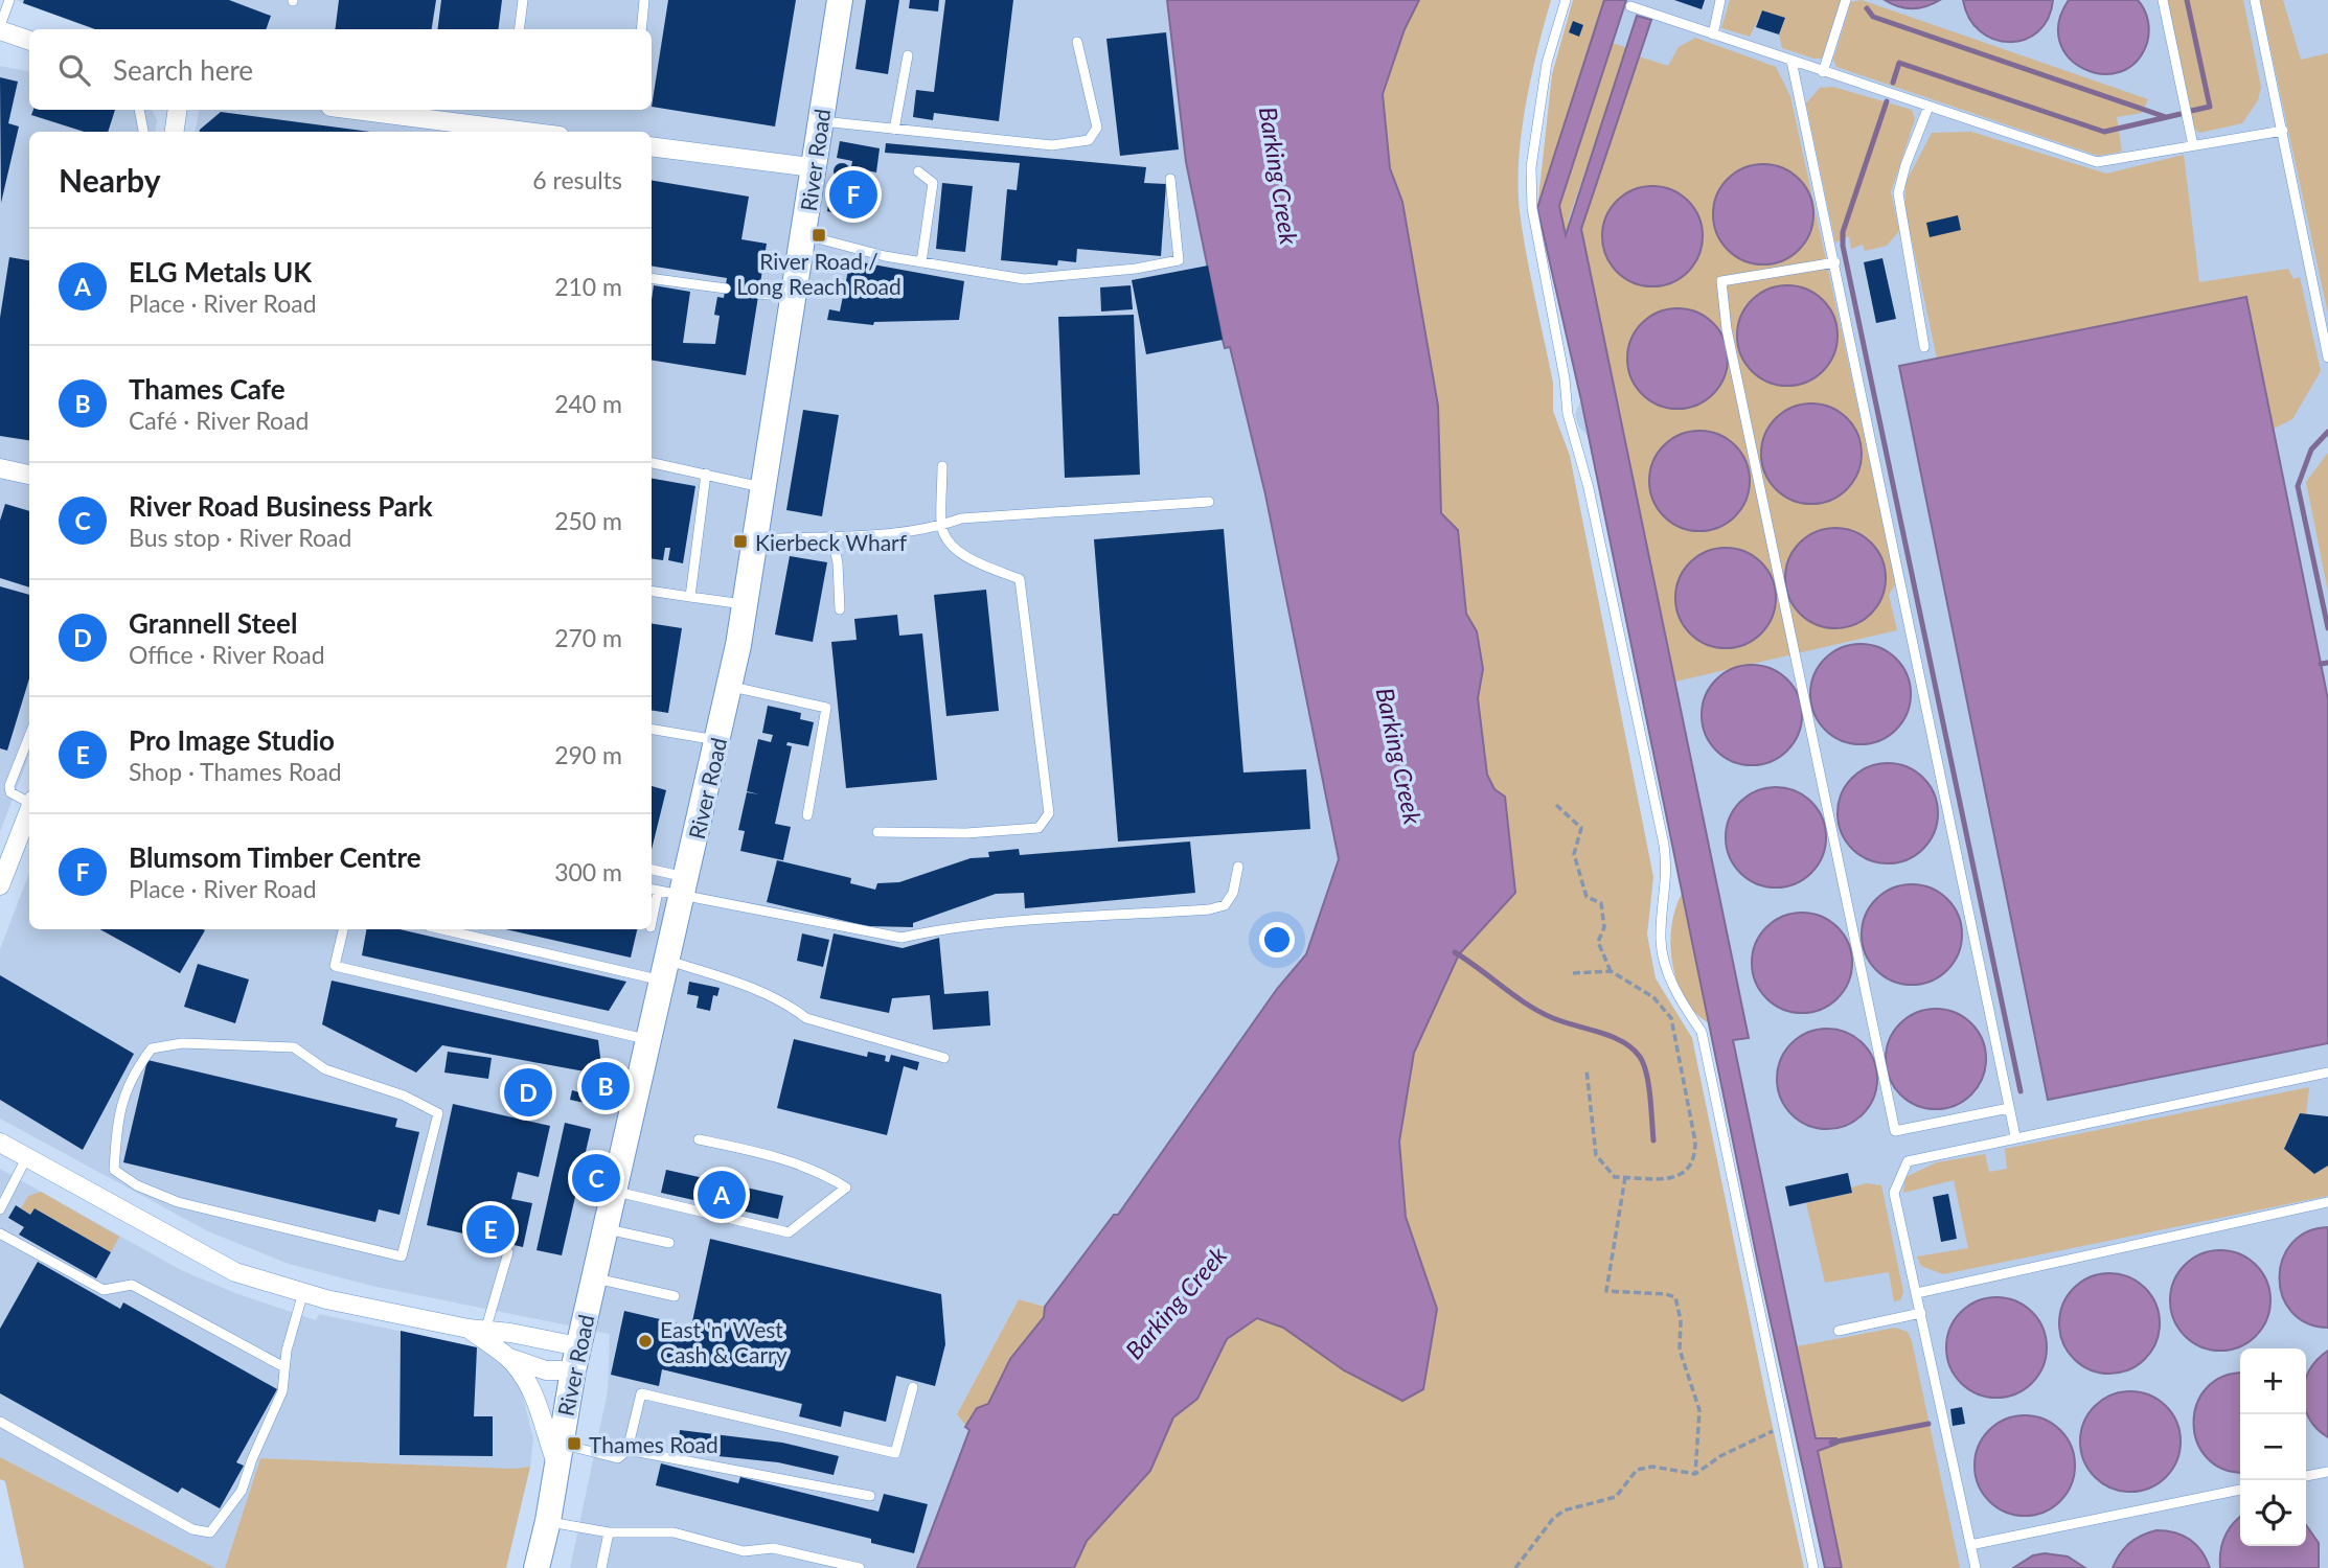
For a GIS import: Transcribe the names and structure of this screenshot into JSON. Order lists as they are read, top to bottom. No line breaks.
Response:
{"streets":{"street":["River Road"]},"water":["Barking Creek"],"places":{"transit":["River Road / Long Reach Road","Kierbeck Wharf","Thames Road"],"other":["East 'n' West Cash & Carry"]},"page":{"search":"Search here","heading":["Nearby","6 results"],"pins":["F","B","D","C","A","E"],"list":[{"mark":"A","name":"ELG Metals UK","note":"Place · River Road","value":"210 m"},{"mark":"B","name":"Thames Cafe","note":"Café · River Road","value":"240 m"},{"mark":"C","name":"River Road Business Park","note":"Bus stop · River Road","value":"250 m"},{"mark":"D","name":"Grannell Steel","note":"Office · River Road","value":"270 m"},{"mark":"E","name":"Pro Image Studio","note":"Shop · Thames Road","value":"290 m"},{"mark":"F","name":"Blumsom Timber Centre","note":"Place · River Road","value":"300 m"}],"map_buttons":["+","−"]}}
